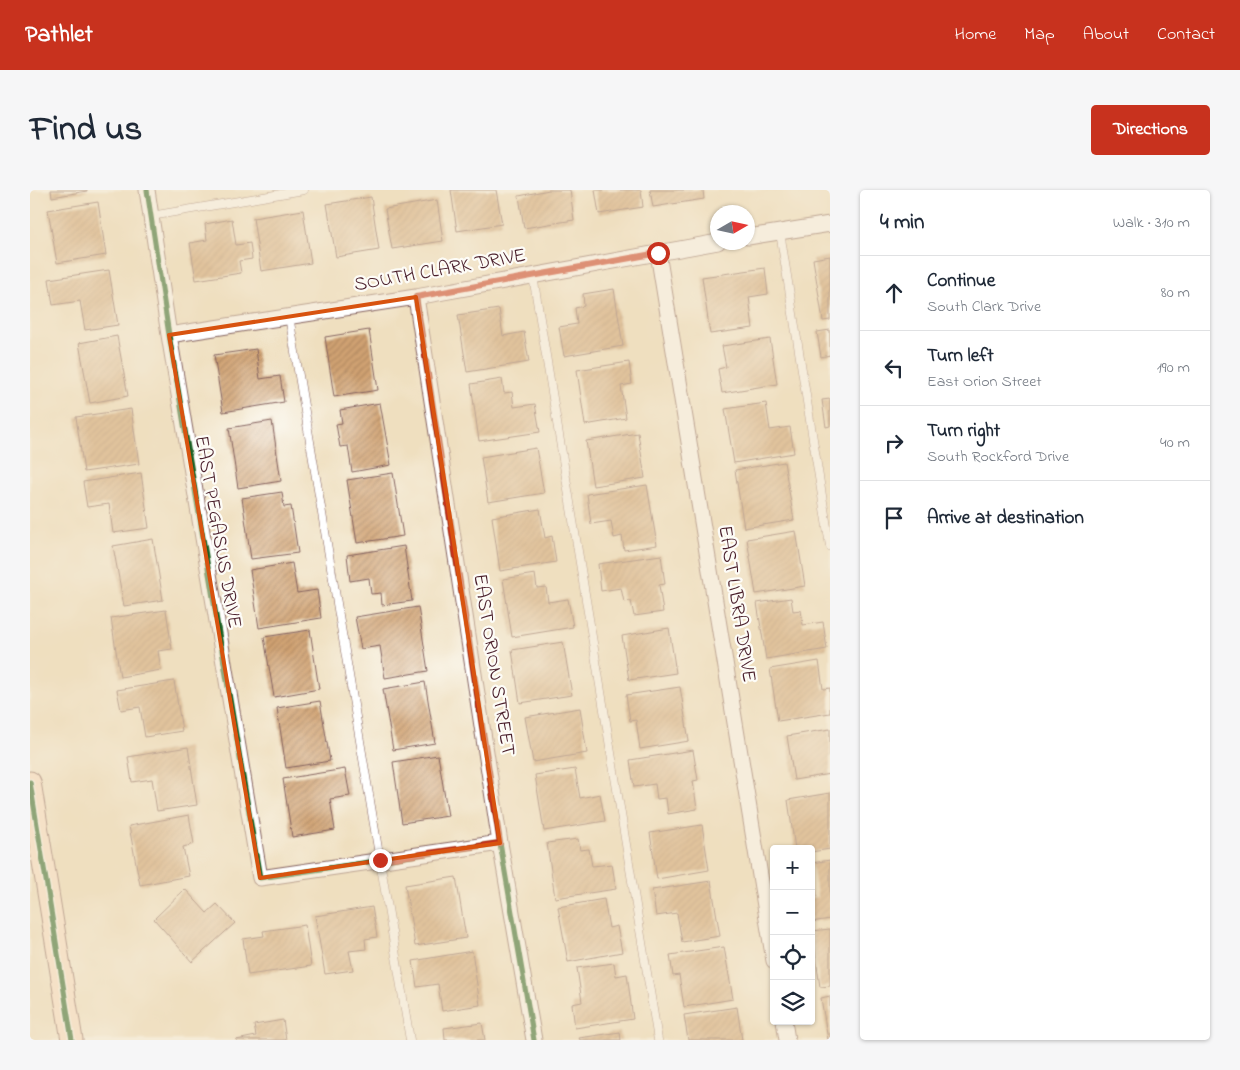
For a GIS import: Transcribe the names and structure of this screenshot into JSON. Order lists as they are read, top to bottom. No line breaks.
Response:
{"streets":{"street":["SOUTH CLARK DRIVE","EAST PEGASUS DRIVE","EAST LIBRA DRIVE","EAST ORION STREET"]},"crossings":[["SOUTH CLARK DRIVE","EAST PEGASUS DRIVE"],["SOUTH CLARK DRIVE","EAST LIBRA DRIVE"],["SOUTH CLARK DRIVE","EAST ORION STREET"]],"north":"right","page":{"header":"Pathlet","nav":["Home","Map","About","Contact"],"title":"Find us","buttons":"Directions","heading":["4 min","Walk · 310 m"],"list":[["Continue","South Clark Drive","80 m"],["Turn left","East Orion Street","190 m"],["Turn right","South Rockford Drive","40 m"],"Arrive at destination"],"map_buttons":["+","−"]}}
